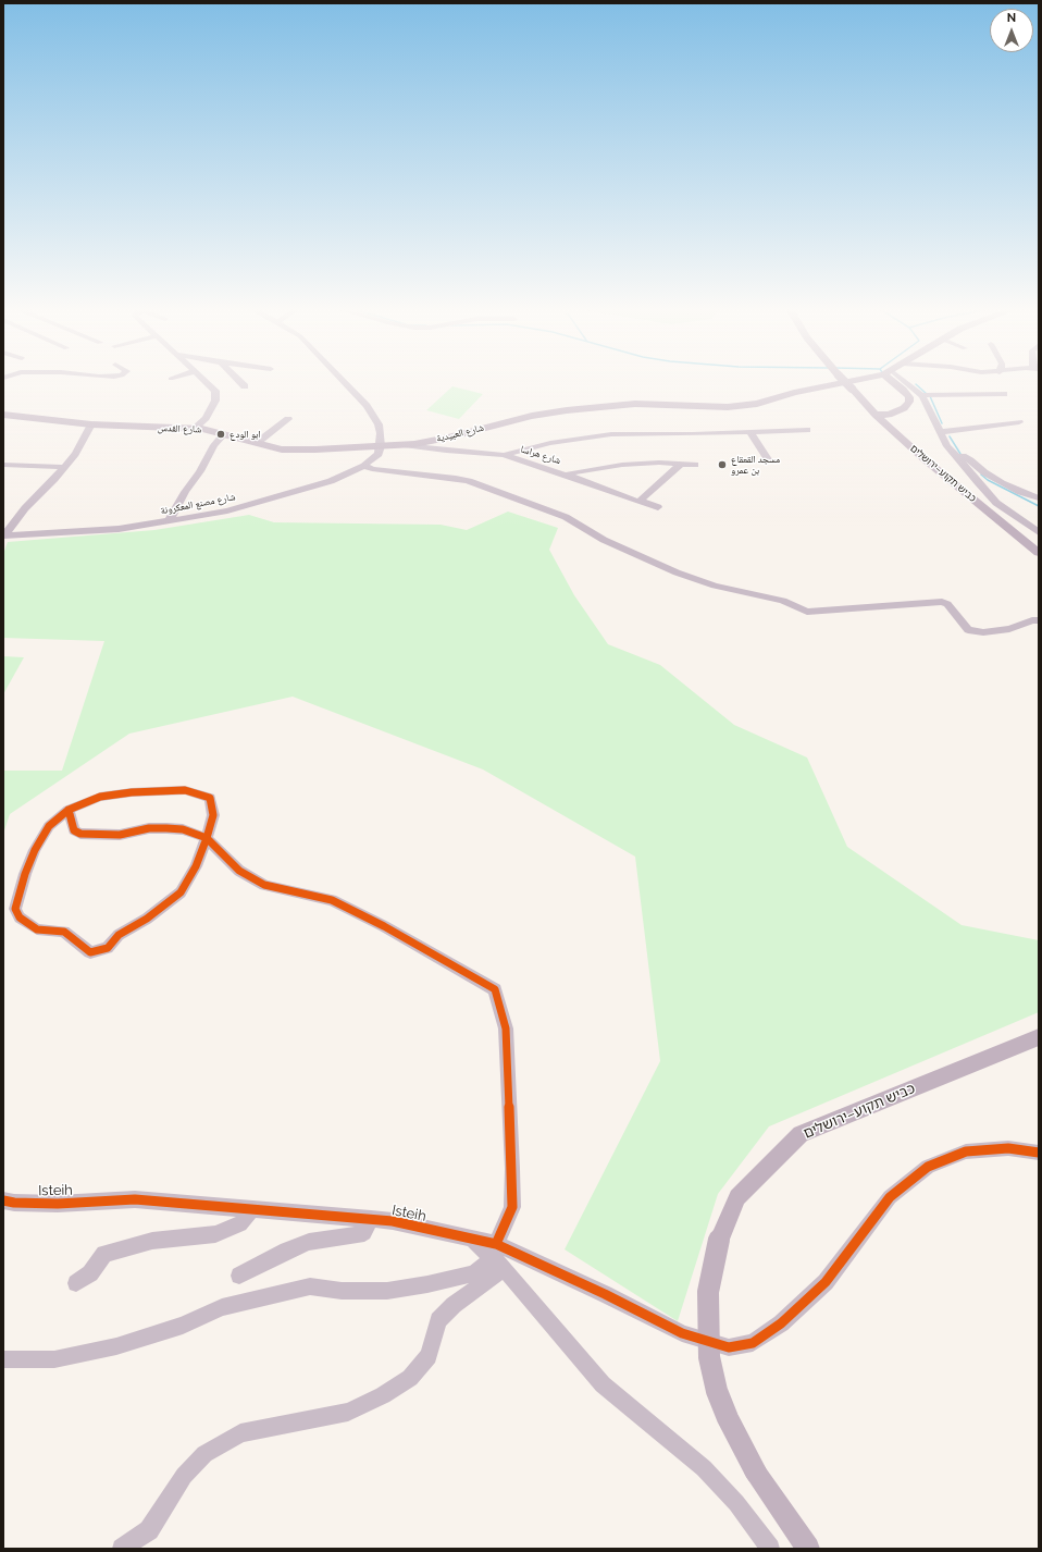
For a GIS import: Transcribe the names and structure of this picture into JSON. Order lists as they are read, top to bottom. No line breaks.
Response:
{"streets":{"main road":["شارع القدس","شارع العبيدية","כביש תקוע–ירושלים"],"street":["شارع هراسا","شارع مصنع المعكرونة","Isteih"]},"crossings":[["شارع القدس","شارع العبيدية"],["شارع القدس","شارع مصنع المعكرونة"],["شارع العبيدية","شارع هراسا"],["شارع العبيدية","شارع مصنع المعكرونة"]],"places":["ابو الودع","مسجد القعقاع بن عمرو"],"north":"top"}
